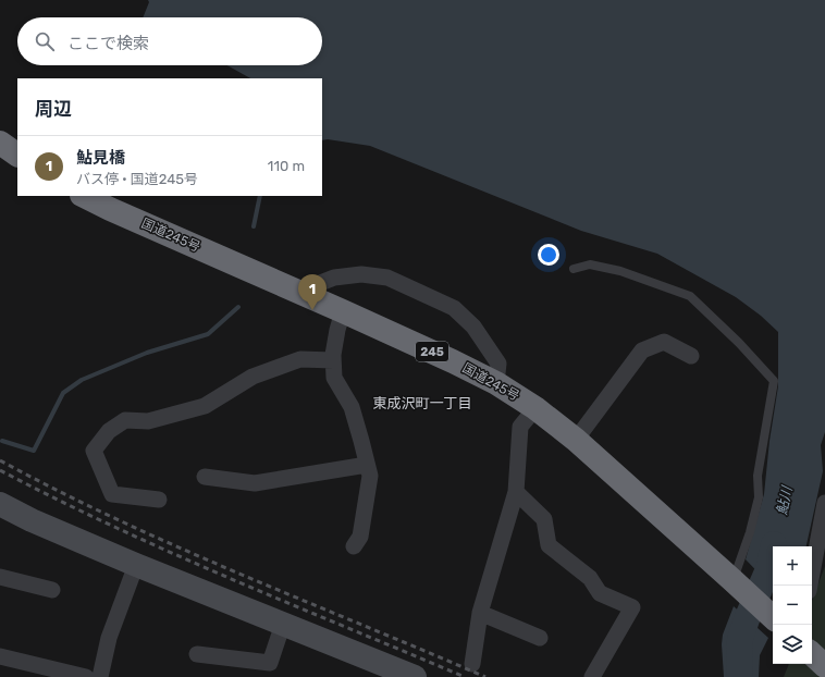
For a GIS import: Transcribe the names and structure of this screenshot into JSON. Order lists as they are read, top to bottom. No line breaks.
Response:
{"streets":{"highway":["国道245号","245"]},"districts":["東成沢町一丁目"],"water":["鮎川"],"page":{"search":"ここで検索","heading":"周辺","list":[{"mark":"1","name":"鮎見橋","note":"バス停 · 国道245号","value":"110 m"}],"pins":"1","map_buttons":["+","−"]}}
